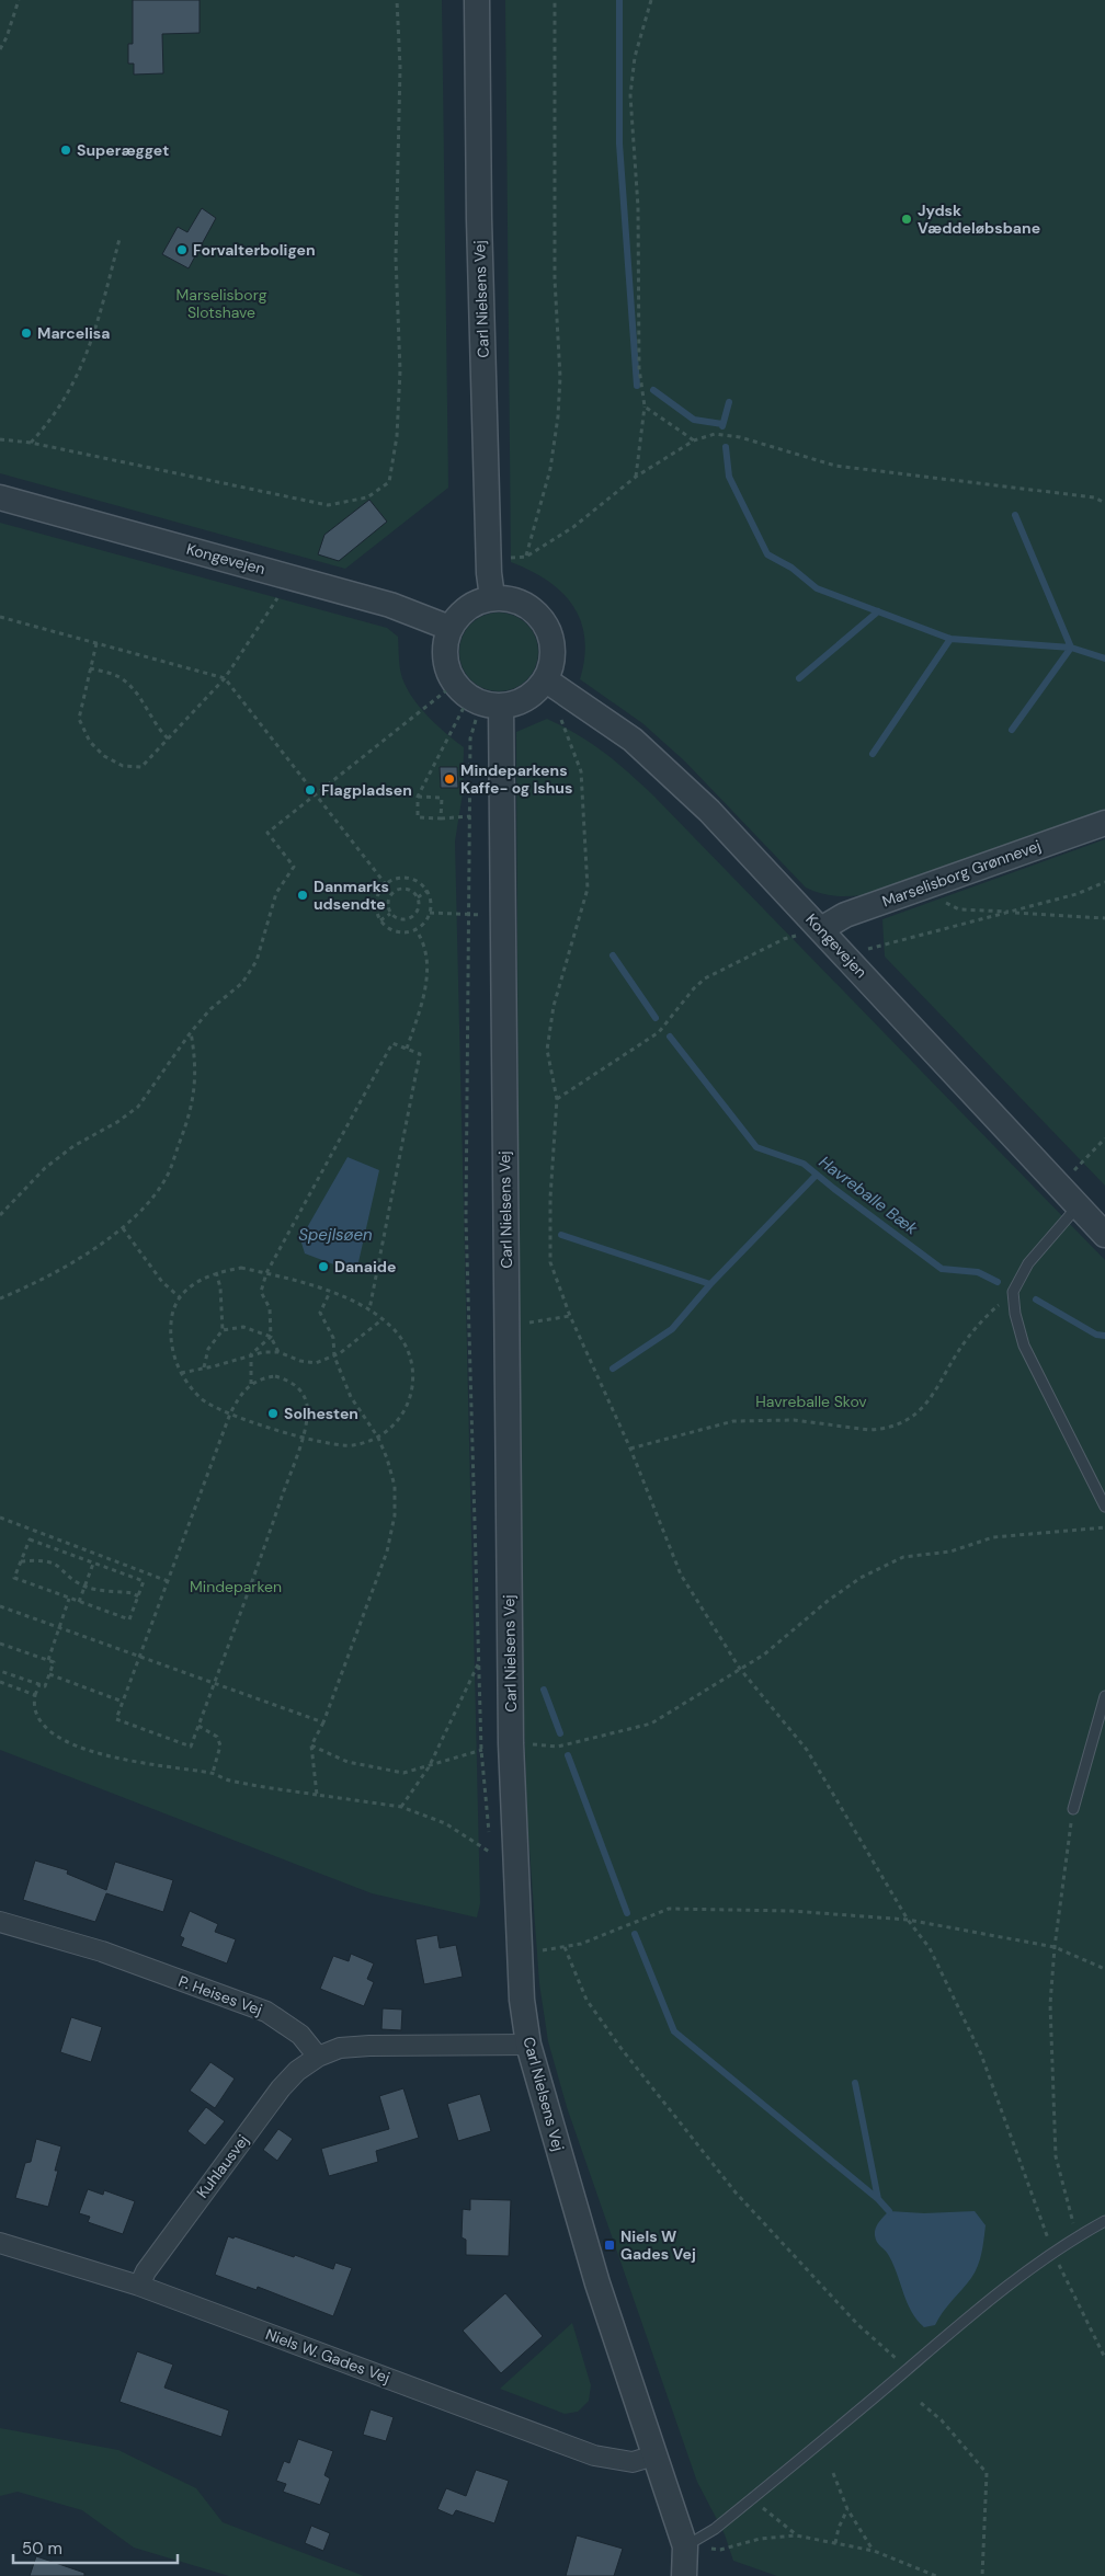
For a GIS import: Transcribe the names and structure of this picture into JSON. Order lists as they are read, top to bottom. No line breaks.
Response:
{"streets":{"street":["Carl Nielsens Vej","Kongevejen","Marselisborg Grønnevej","P. Heises Vej","Kuhlausvej","Niels W. Gades Vej"]},"crossings":[["Carl Nielsens Vej","Kongevejen"],["Carl Nielsens Vej","Niels W. Gades Vej"],["Kongevejen","Marselisborg Grønnevej"],["P. Heises Vej","Kuhlausvej"],["Kuhlausvej","Niels W. Gades Vej"]],"water":["Havreballe Bæk","Spejlsøen"],"parks":["Marselisborg Slotshave","Havreballe Skov","Mindeparken"],"places":{"other":["Superægget","Jydsk Væddeløbsbane","Forvalterboligen","Marcelisa","Mindeparkens Kaffe- og Ishus","Flagpladsen","Danmarks udsendte","Danaide","Solhesten"],"transit":["Niels W Gades Vej"]},"scale_bar":"50 m"}
